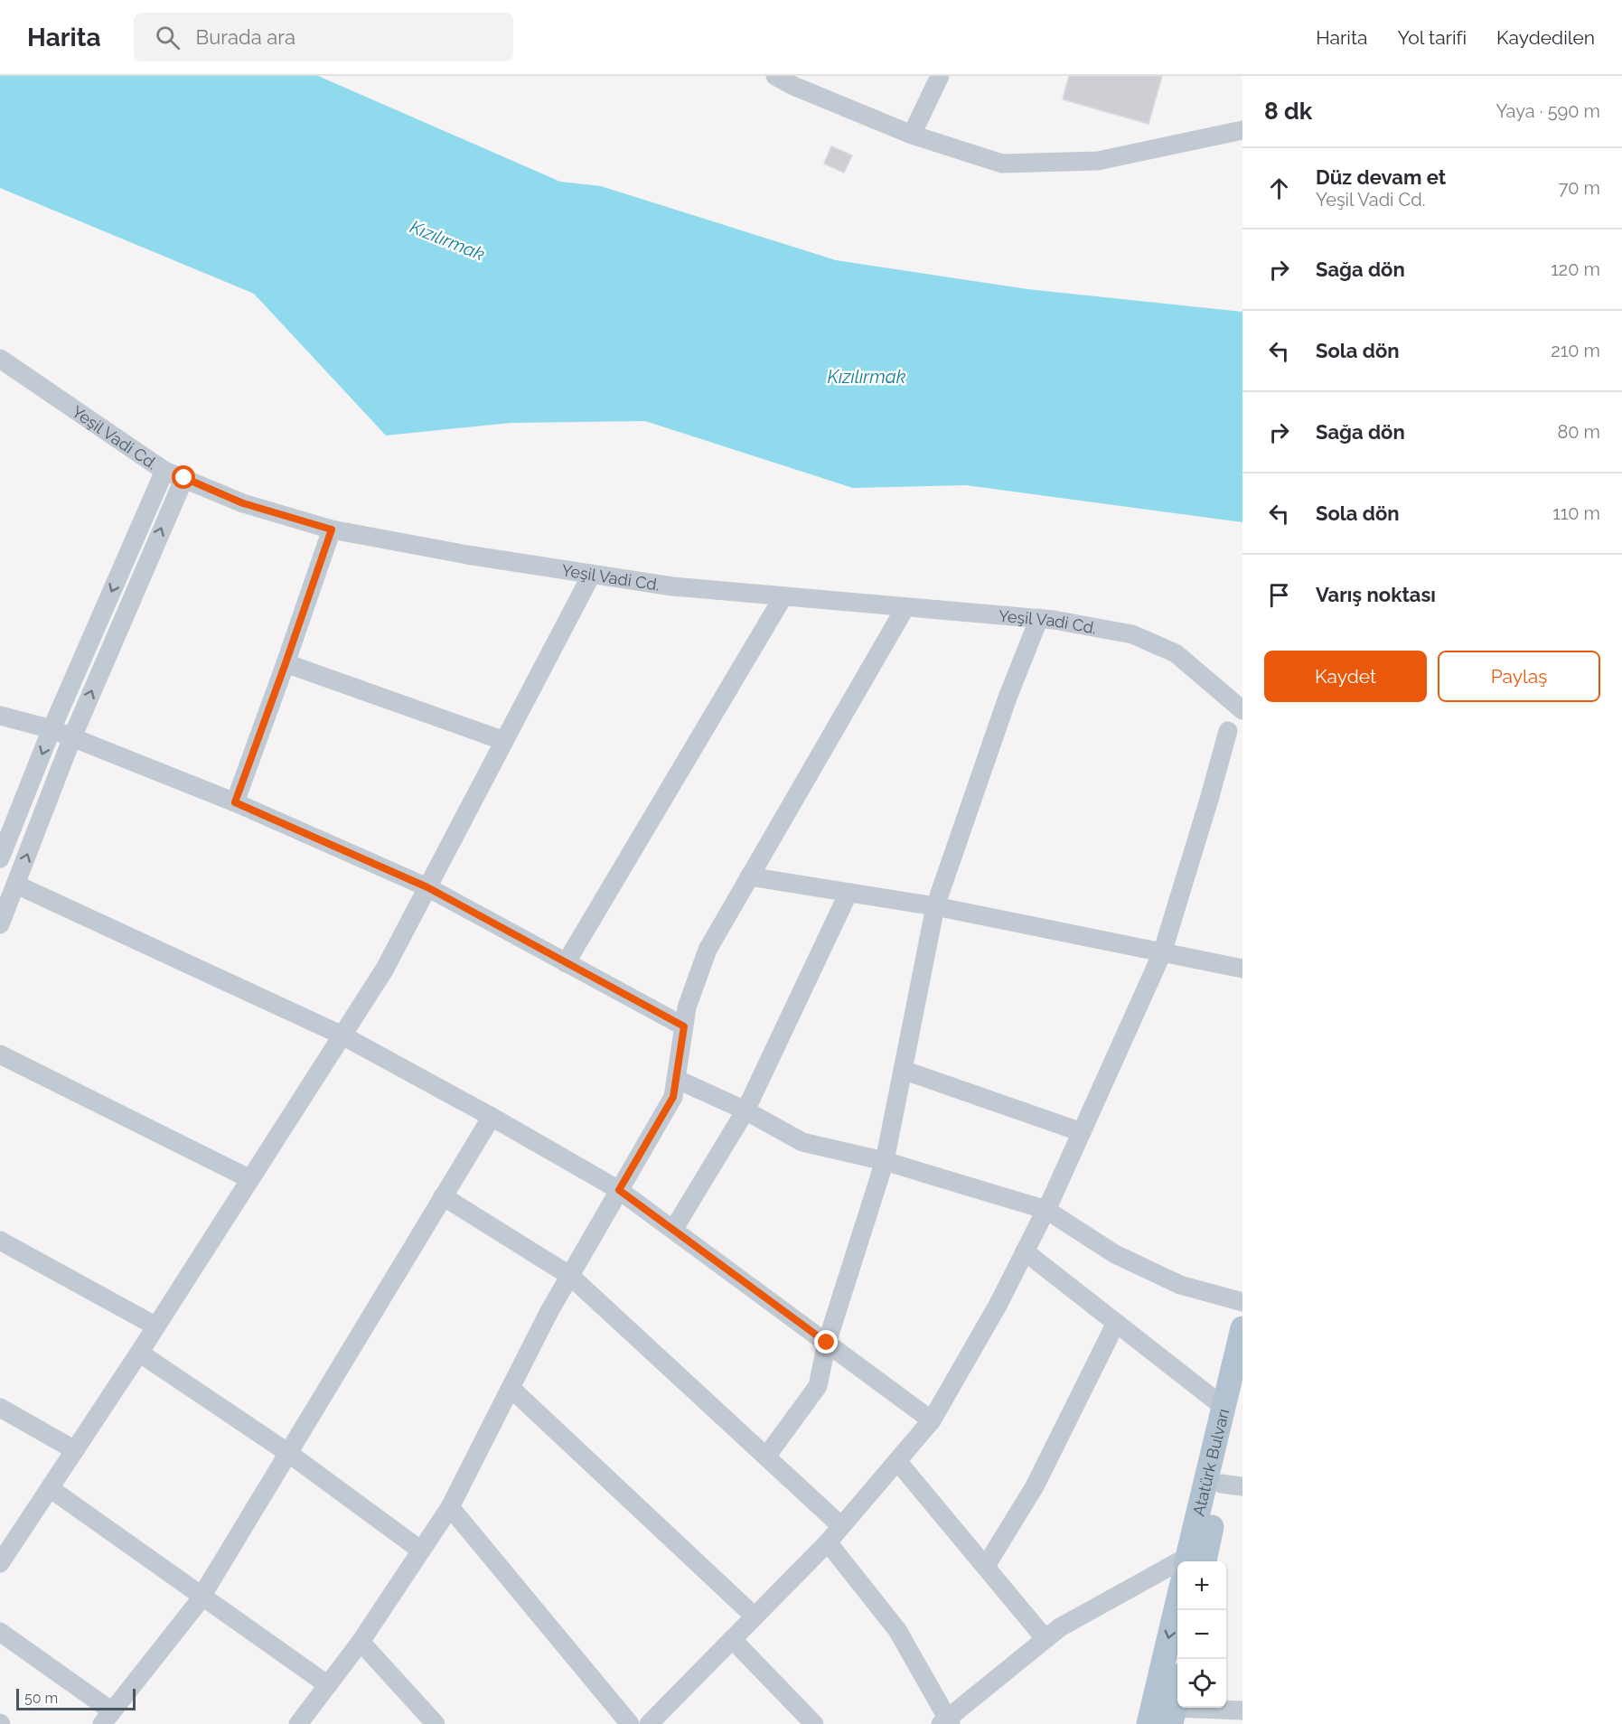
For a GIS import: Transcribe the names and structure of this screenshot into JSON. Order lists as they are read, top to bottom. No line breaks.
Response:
{"streets":{"main road":["Atatürk Bulvarı"],"street":["Yeşil Vadi Cd."]},"water":["Kızılırmak"],"scale_bar":"50 m","page":{"header":"Harita","search":"Burada ara","nav":["Harita","Yol tarifi","Kaydedilen"],"heading":["8 dk","Yaya · 590 m"],"list":[["Düz devam et","Yeşil Vadi Cd.","70 m"],["Sağa dön","120 m"],["Sola dön","210 m"],["Sağa dön","80 m"],["Sola dön","110 m"],"Varış noktası"],"buttons":["Kaydet","Paylaş"],"map_buttons":["+","−"],"scale":"50 m"}}
